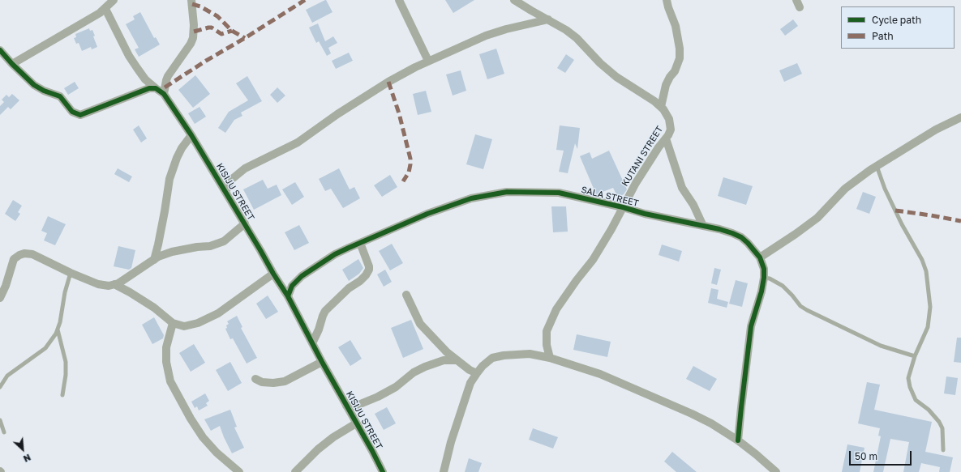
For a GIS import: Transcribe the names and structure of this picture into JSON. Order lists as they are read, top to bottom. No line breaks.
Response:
{"streets":{"street":["KUTANI STREET","KISIJU STREET","SALA STREET"]},"crossings":[["KUTANI STREET","SALA STREET"],["KISIJU STREET","SALA STREET"]],"legend":["Cycle path","Path"],"scale_bar":"50 m","north":"bottom right"}
